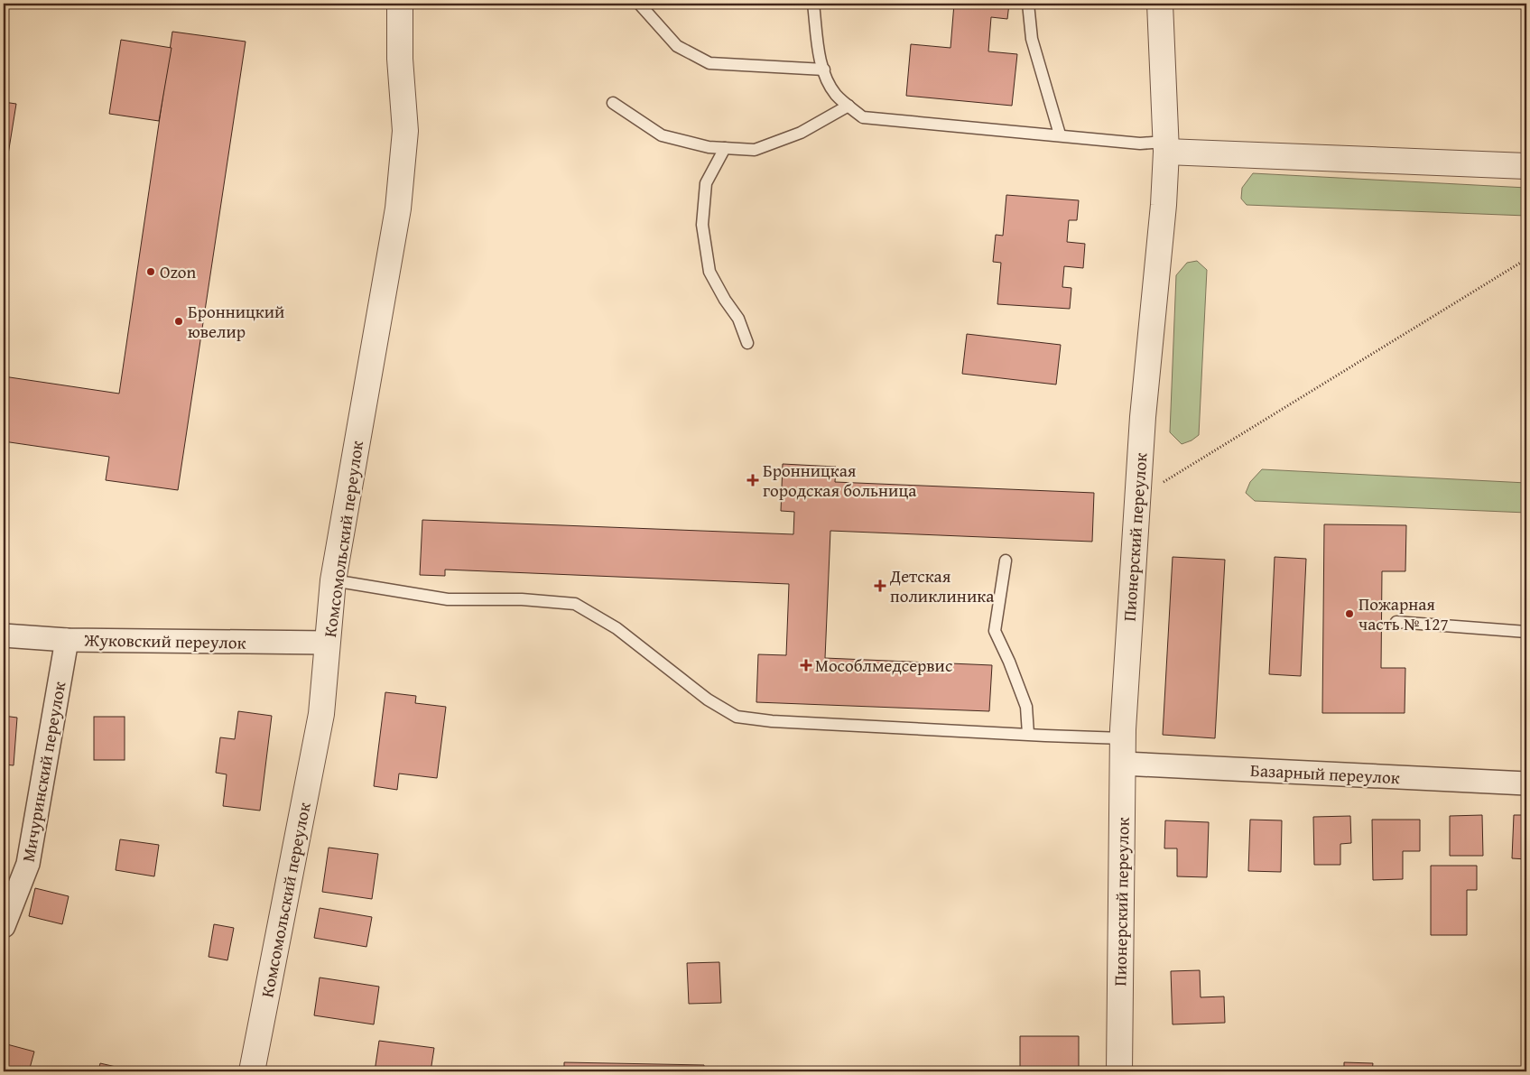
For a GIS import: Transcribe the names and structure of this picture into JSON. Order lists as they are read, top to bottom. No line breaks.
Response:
{"streets":{"street":["Пионерский переулок","Комсомольский переулок","Жуковский переулок","Мичуринский переулок","Базарный переулок"]},"crossings":[["Пионерский переулок","Базарный переулок"],["Комсомольский переулок","Жуковский переулок"],["Жуковский переулок","Мичуринский переулок"]],"places":{"other":["Ozon","Бронницкий ювелир","Пожарная часть № 127"],"health":["Бронницкая городская больница","Детская поликлиника","Мособлмедсервис"]}}
